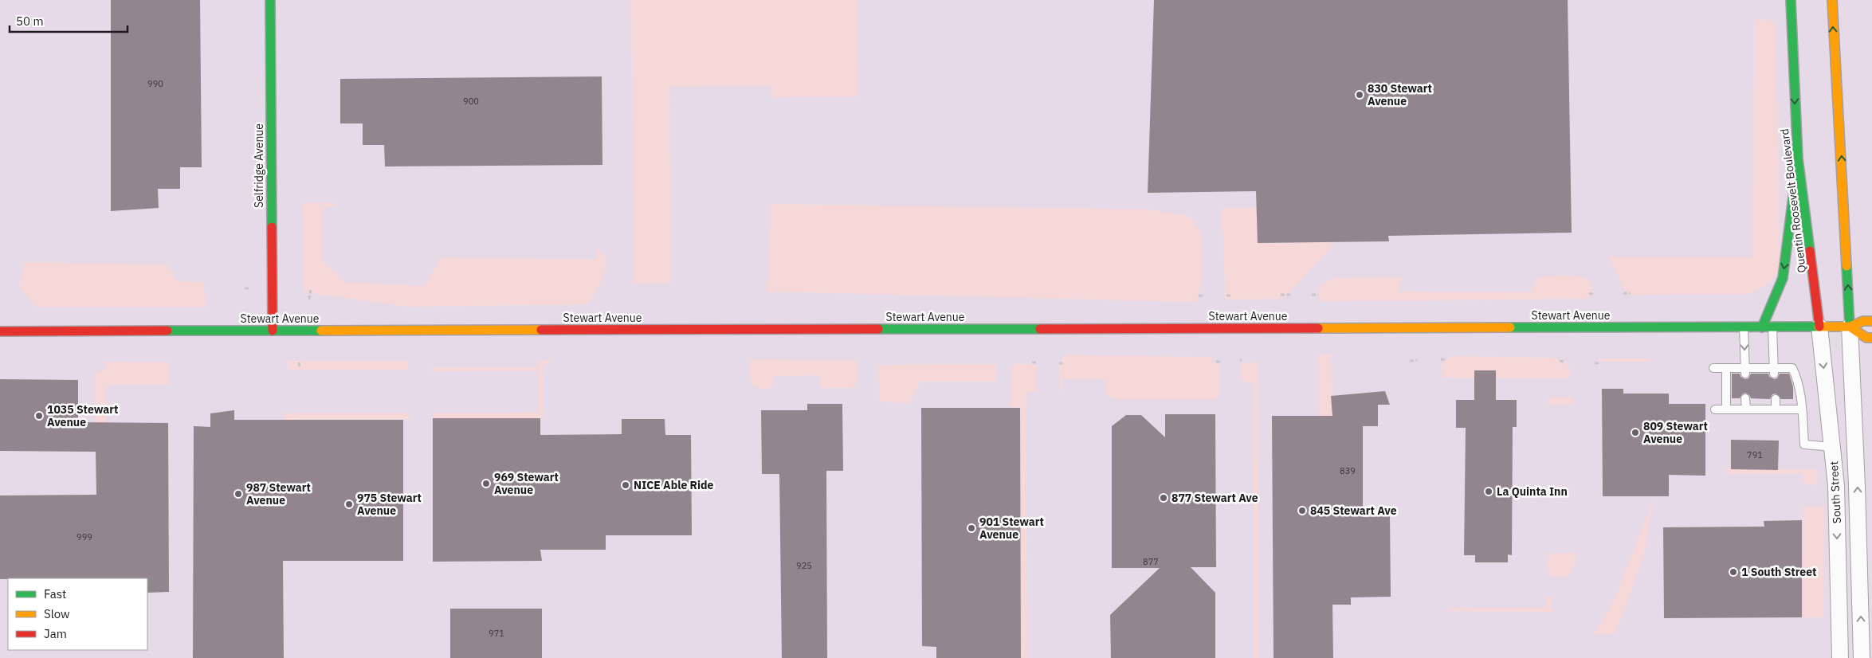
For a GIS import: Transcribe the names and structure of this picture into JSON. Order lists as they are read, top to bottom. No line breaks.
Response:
{"streets":{"main road":["Selfridge Avenue","Quentin Roosevelt Boulevard","Stewart Avenue"],"street":["South Street"]},"crossings":[["Selfridge Avenue","Stewart Avenue"],["Quentin Roosevelt Boulevard","Stewart Avenue"],["Quentin Roosevelt Boulevard","South Street"],["Stewart Avenue","South Street"]],"places":["830 Stewart Avenue","1035 Stewart Avenue","809 Stewart Avenue","969 Stewart Avenue","NICE Able Ride","La Quinta Inn","987 Stewart Avenue","877 Stewart Ave","975 Stewart Avenue","845 Stewart Ave","901 Stewart Avenue","1 South Street"],"house_numbers":["990","900","791","839","999","877","925","971"],"legend":["Fast","Slow","Jam"],"scale_bar":"50 m"}
